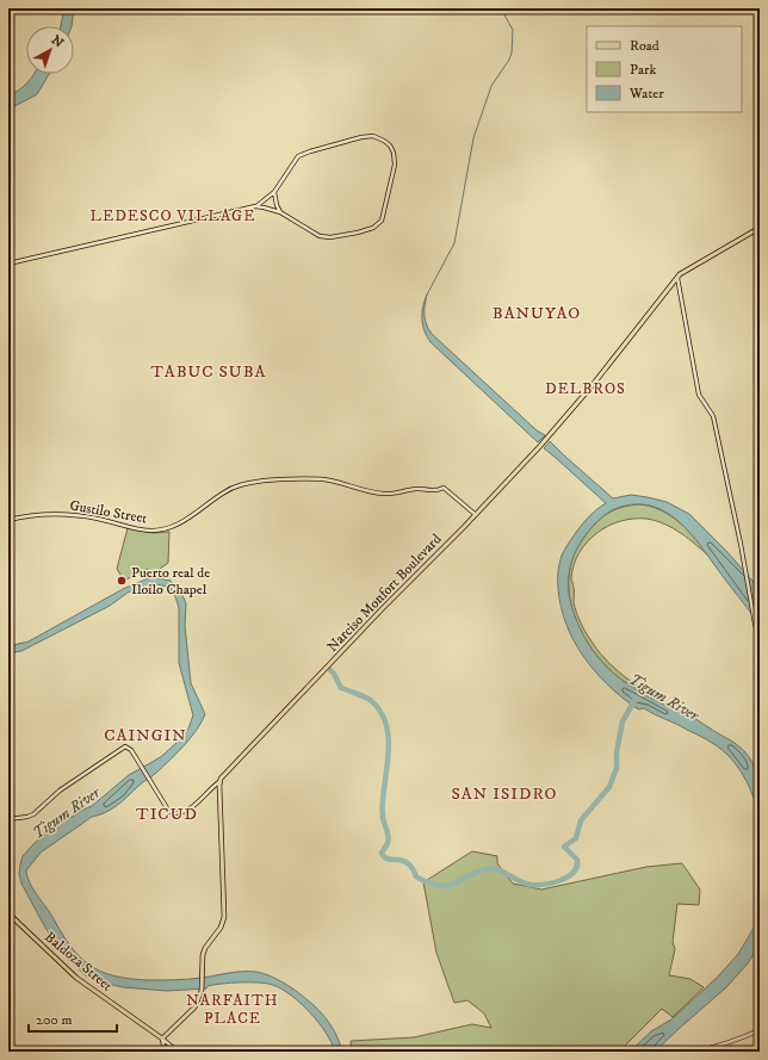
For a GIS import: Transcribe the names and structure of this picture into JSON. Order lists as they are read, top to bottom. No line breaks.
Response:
{"streets":{"main road":["Narciso Monfort Boulevard","Baldoza Street"],"street":["Gustilo Street"]},"crossings":[["Gustilo Street","Narciso Monfort Boulevard"]],"districts":["LEDESCO VILLAGE","BANUYAO","TABUC SUBA","DELBROS","CAINGIN","SAN ISIDRO","TICUD","NARFAITH PLACE"],"water":["Tigum River"],"places":["Puerto real de Iloilo Chapel"],"legend":["Road","Park","Water"],"scale_bar":"200 m","north":"top right"}
